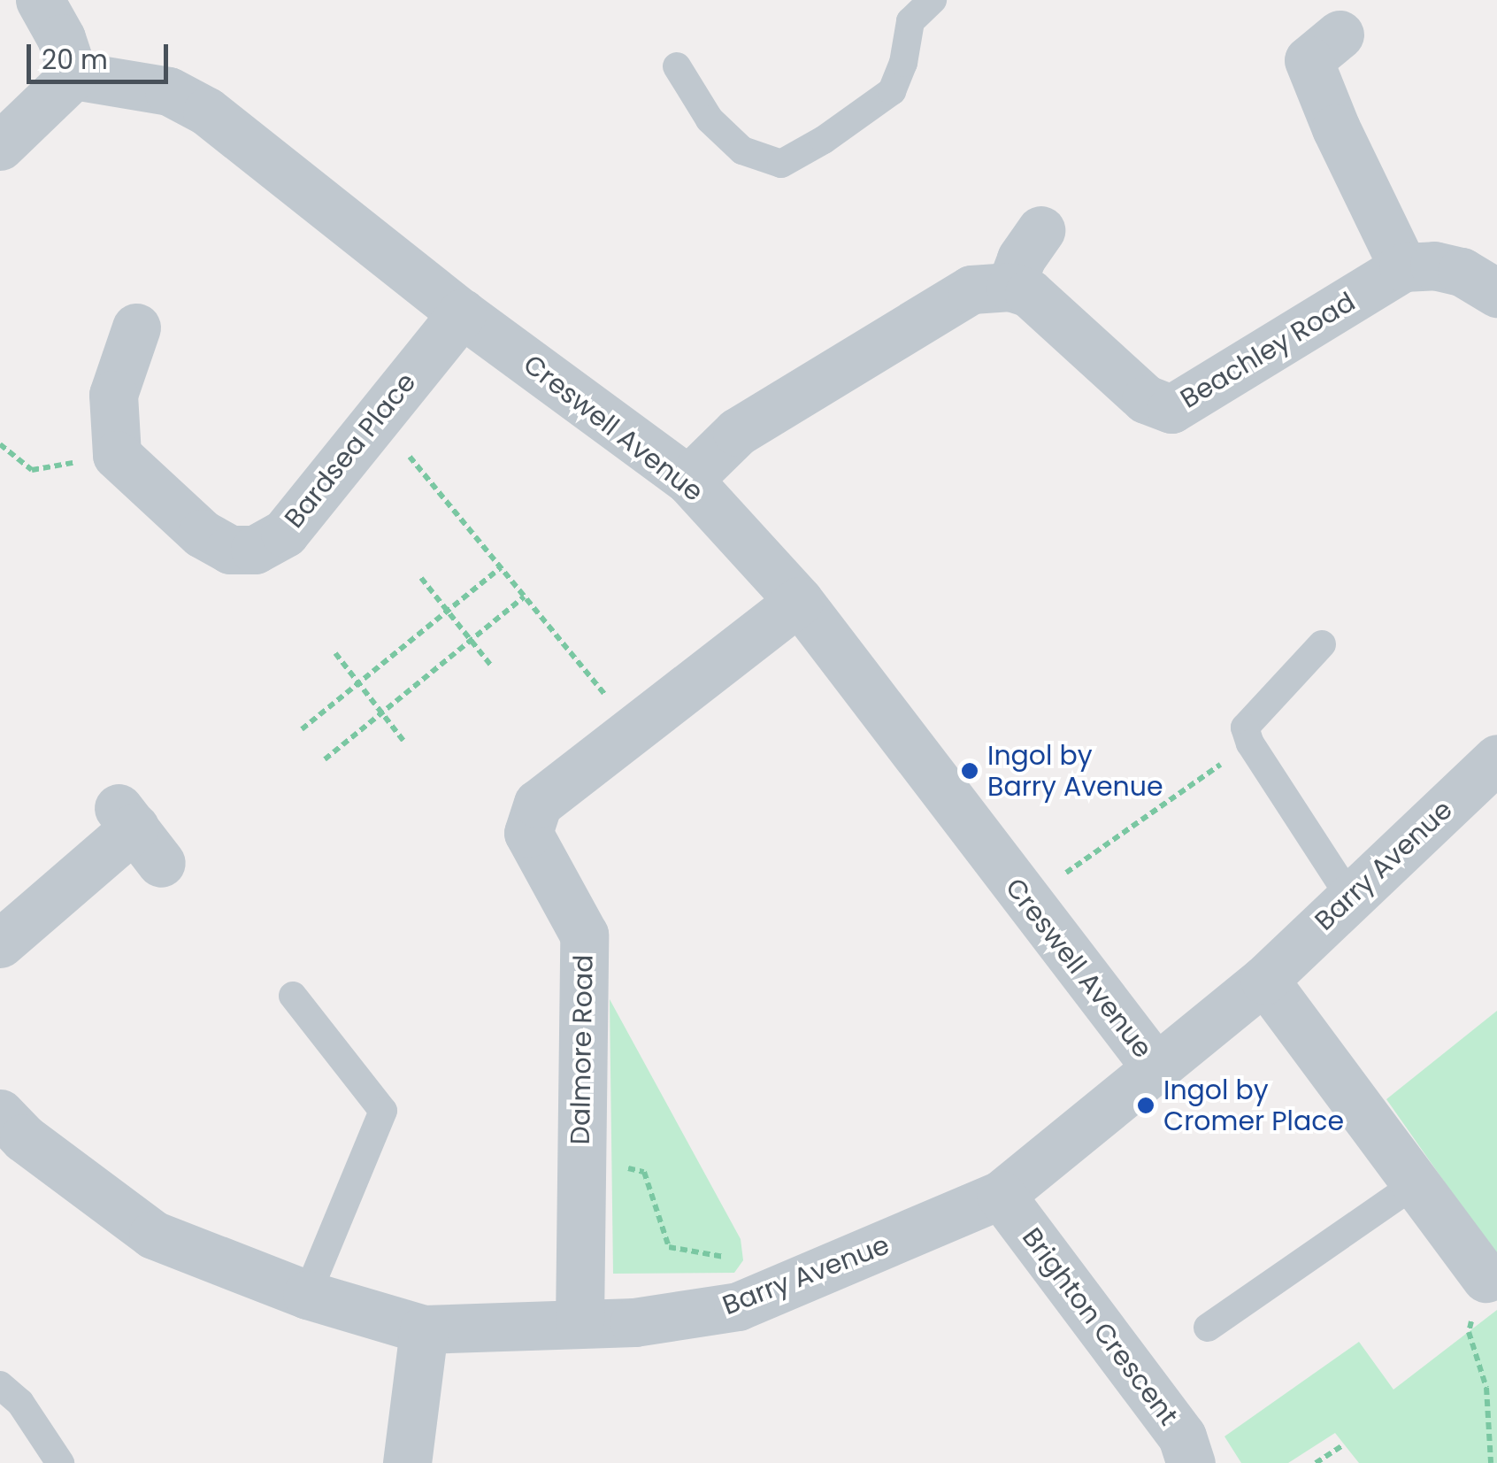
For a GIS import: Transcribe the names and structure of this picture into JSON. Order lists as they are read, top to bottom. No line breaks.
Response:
{"streets":{"street":["Beachley Road","Creswell Avenue","Bardsea Place","Barry Avenue","Dalmore Road","Brighton Crescent"]},"crossings":[["Creswell Avenue","Bardsea Place"],["Creswell Avenue","Barry Avenue"],["Creswell Avenue","Dalmore Road"],["Barry Avenue","Dalmore Road"],["Barry Avenue","Brighton Crescent"]],"places":["Ingol by Barry Avenue","Ingol by Cromer Place"],"scale_bar":"20 m"}
